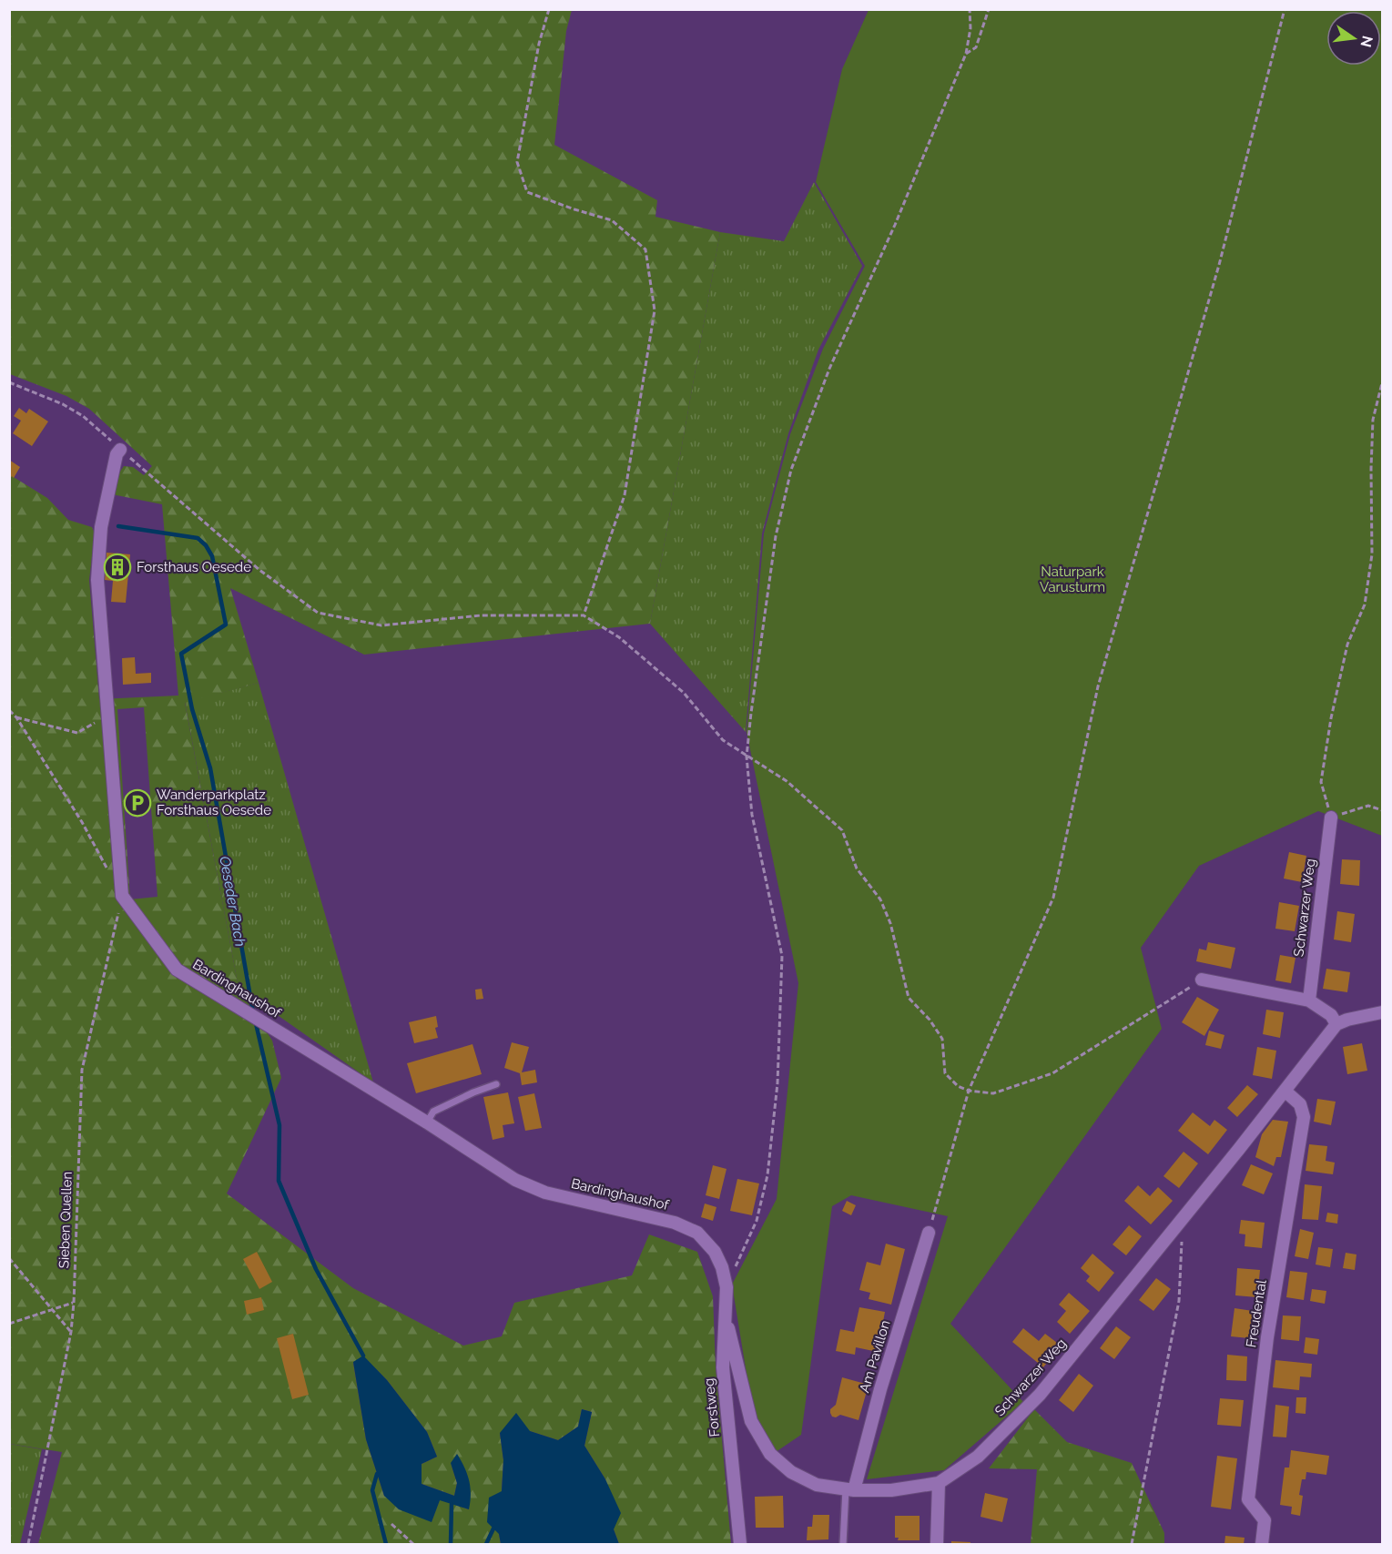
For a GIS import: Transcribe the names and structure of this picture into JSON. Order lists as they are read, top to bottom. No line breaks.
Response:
{"streets":{"street":["Schwarzer Weg","Bardinghaushof","Freudental","Am Pavillon","Forstweg"],"path":["Sieben Quellen"]},"crossings":[["Schwarzer Weg","Freudental"],["Schwarzer Weg","Am Pavillon"],["Schwarzer Weg","Forstweg"],["Bardinghaushof","Sieben Quellen"],["Bardinghaushof","Forstweg"]],"water":["Oeseder Bach"],"parks":["Naturpark Varusturm"],"places":{"building":["Forsthaus Oesede"],"parking":["Wanderparkplatz Forsthaus Oesede"]},"north":"right"}
